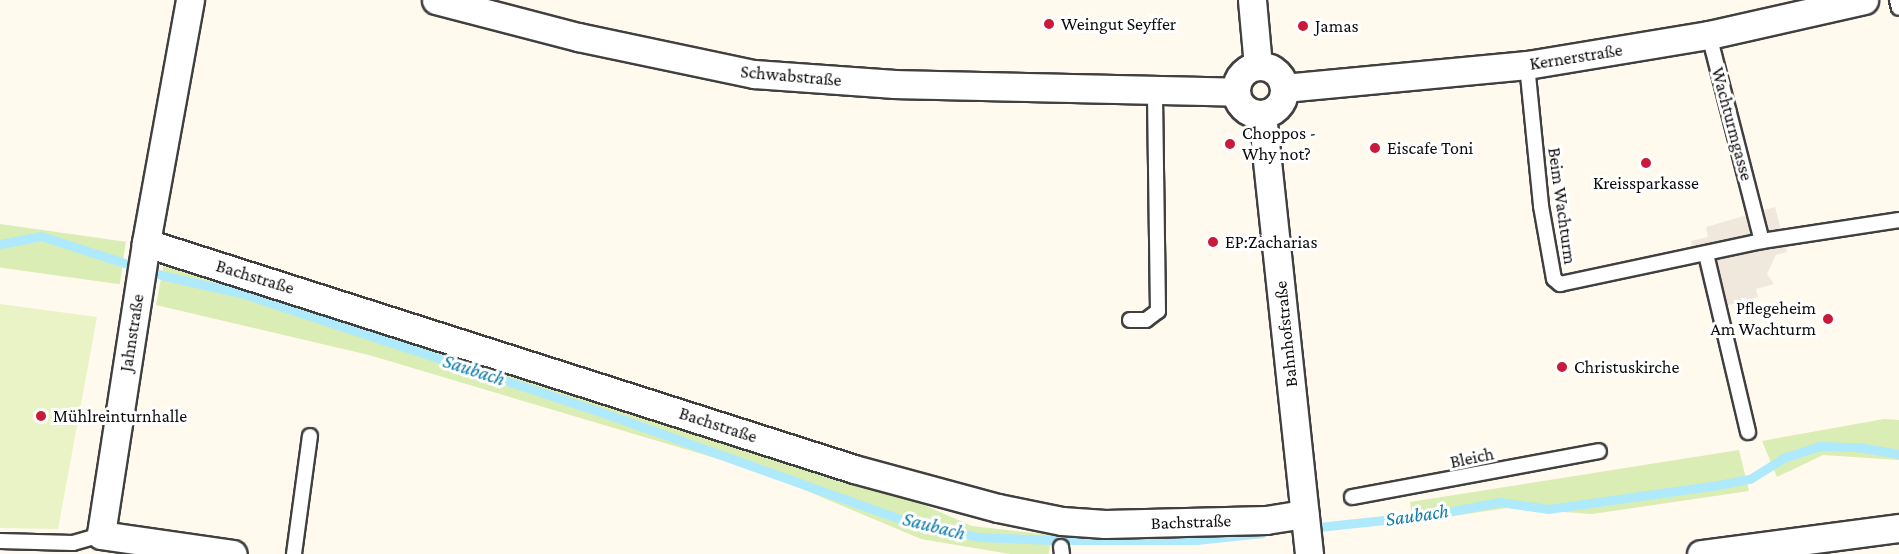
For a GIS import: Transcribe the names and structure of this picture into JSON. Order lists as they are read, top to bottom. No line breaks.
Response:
{"streets":{"street":["Kernerstraße","Schwabstraße","Bachstraße","Jahnstraße","Bahnhofstraße"],"lane":["Wachturmgasse","Beim Wachturm","Bleich"]},"crossings":[["Kernerstraße","Schwabstraße"],["Kernerstraße","Wachturmgasse"],["Kernerstraße","Beim Wachturm"],["Kernerstraße","Bahnhofstraße"],["Schwabstraße","Bahnhofstraße"],["Bachstraße","Jahnstraße"],["Bachstraße","Bahnhofstraße"]],"water":["Saubach"],"places":["Weingut Seyffer","Jamas","Choppos - Why not?","Eiscafe Toni","Kreissparkasse","EP:Zacharias","Pflegeheim Am Wachturm","Christuskirche","Mühlreinturnhalle"]}
